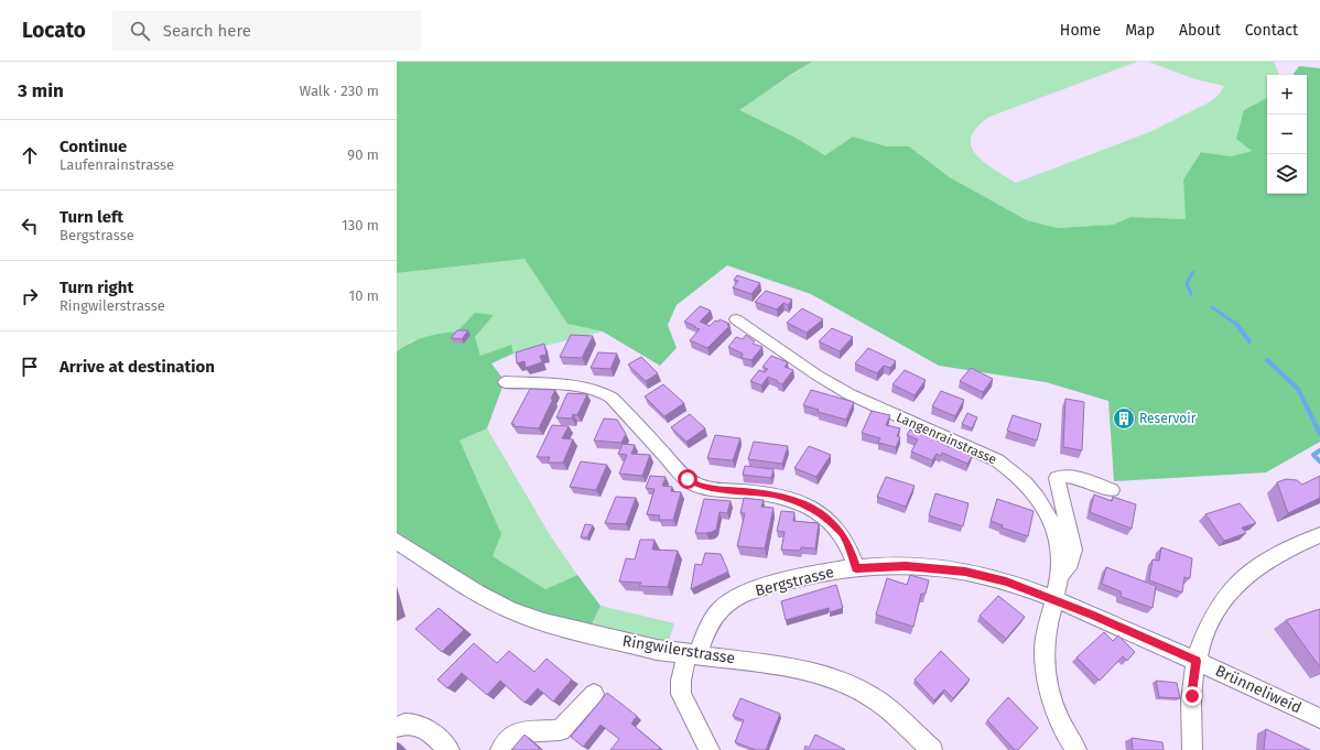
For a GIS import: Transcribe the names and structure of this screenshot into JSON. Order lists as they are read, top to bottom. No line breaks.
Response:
{"streets":{"street":["Langenrainstrasse","Bergstrasse","Ringwilerstrasse","Brünneliweid"]},"crossings":[["Langenrainstrasse","Bergstrasse"],["Bergstrasse","Ringwilerstrasse"],["Bergstrasse","Brünneliweid"]],"places":{"building":["Reservoir"]},"page":{"header":"Locato","search":"Search here","nav":["Home","Map","About","Contact"],"heading":["3 min","Walk · 230 m"],"map_buttons":["+","−"],"list":[["Continue","Laufenrainstrasse","90 m"],["Turn left","Bergstrasse","130 m"],["Turn right","Ringwilerstrasse","10 m"],"Arrive at destination"]}}
